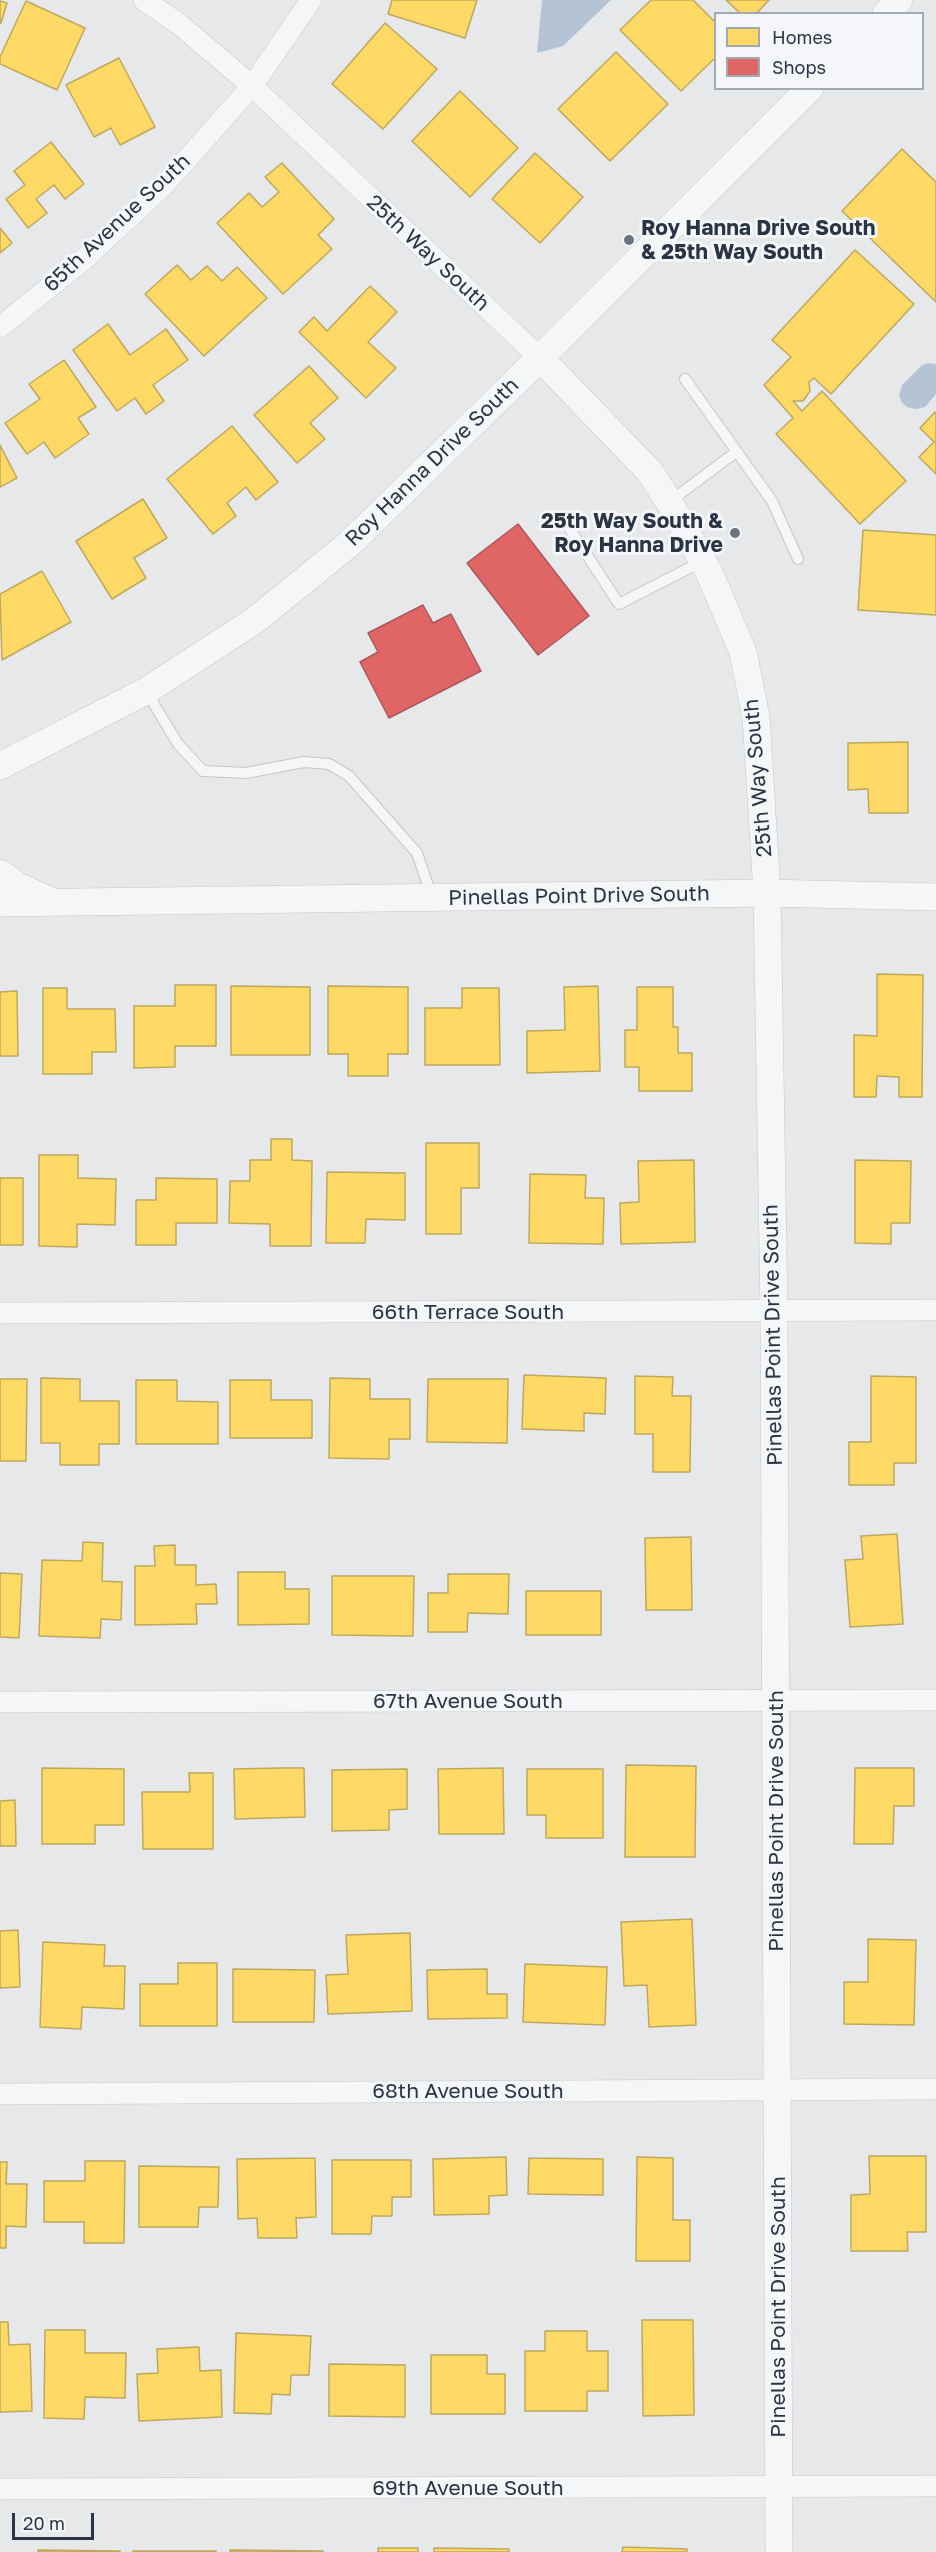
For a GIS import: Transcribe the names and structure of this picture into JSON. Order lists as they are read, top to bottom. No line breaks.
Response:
{"streets":{"street":["65th Avenue South","25th Way South","Roy Hanna Drive South","Pinellas Point Drive South","66th Terrace South","67th Avenue South","68th Avenue South","69th Avenue South"]},"crossings":[["65th Avenue South","25th Way South"],["25th Way South","Roy Hanna Drive South"],["25th Way South","Pinellas Point Drive South"],["Pinellas Point Drive South","66th Terrace South"],["Pinellas Point Drive South","67th Avenue South"],["Pinellas Point Drive South","68th Avenue South"],["Pinellas Point Drive South","69th Avenue South"]],"places":["Roy Hanna Drive South & 25th Way South","25th Way South & Roy Hanna Drive"],"legend":["Homes","Shops"],"scale_bar":"20 m"}
